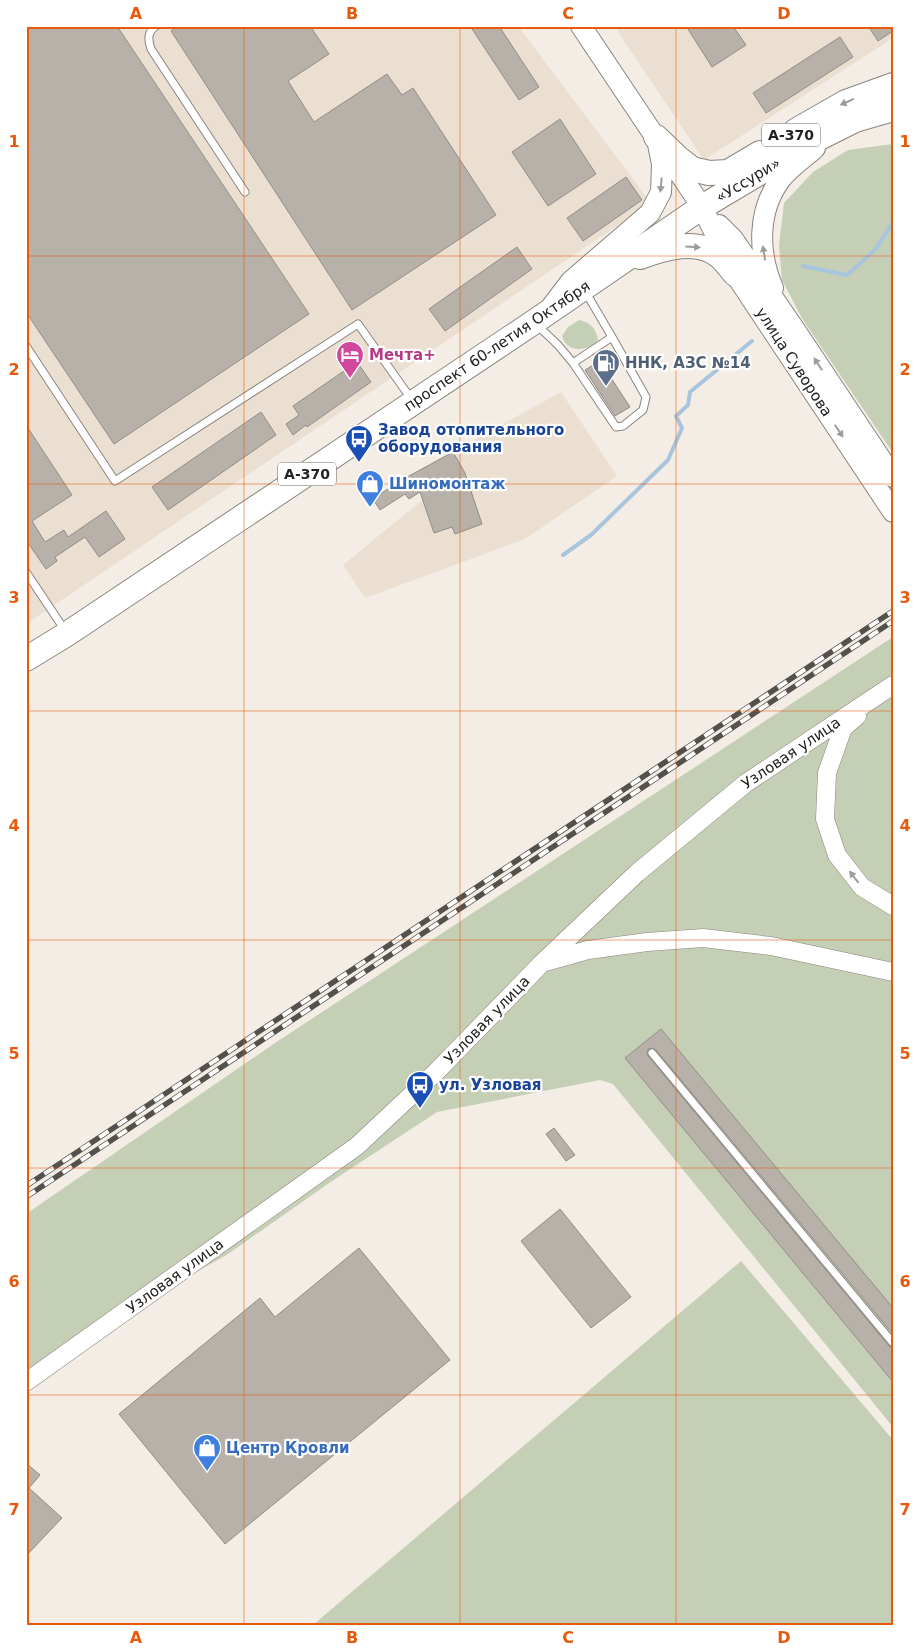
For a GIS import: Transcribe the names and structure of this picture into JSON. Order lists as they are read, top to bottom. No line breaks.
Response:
{"streets":{"highway":["А-370","«Уссури»","проспект 60-летия Октября"],"main road":["улица Суворова"],"street":["Узловая улица"]},"crossings":[["«Уссури»","проспект 60-летия Октября"],["«Уссури»","улица Суворова"],["проспект 60-летия Октября","улица Суворова"]],"places":{"hotel":["Мечта+"],"fuel station":["ННК, АЗС №14"],"bus stop":["Завод отопительного оборудования","ул. Узловая"],"shop":["Шиномонтаж","Центр Кровли"]},"grid":{"columns":["A","B","C","D"],"rows":["1","2","3","4","5","6","7"]}}
